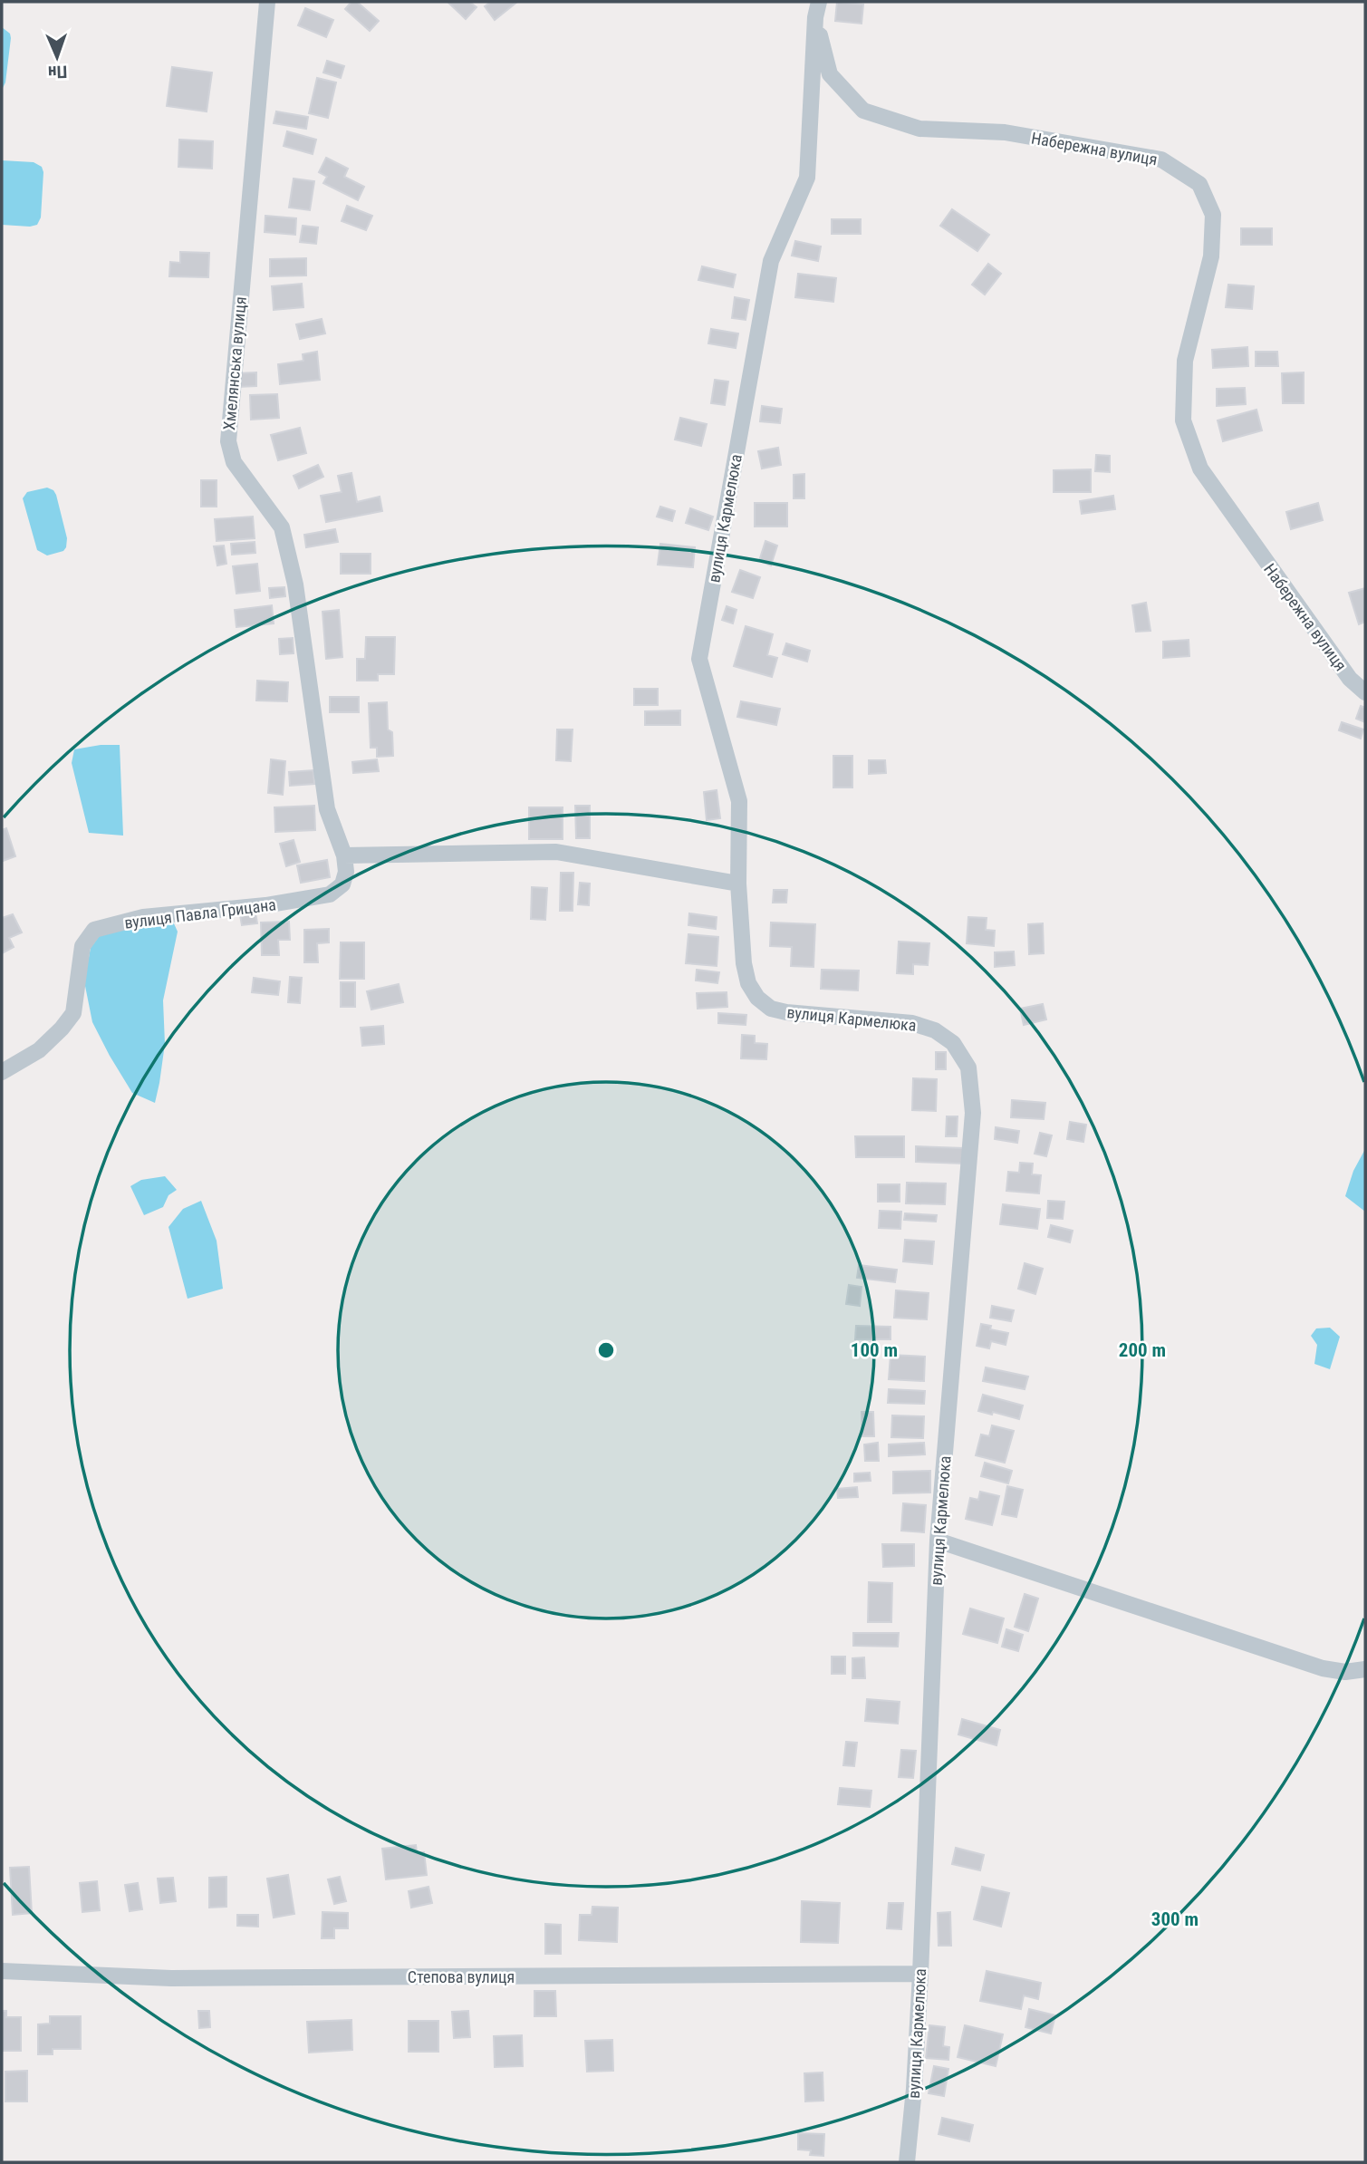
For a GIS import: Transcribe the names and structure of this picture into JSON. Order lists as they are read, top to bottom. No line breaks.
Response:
{"streets":{"street":["Набережна вулиця","Хмелянська вулиця","вулиця Кармелюка","вулиця Павла Грицана","Степова вулиця"]},"crossings":[["Набережна вулиця","вулиця Кармелюка"],["Хмелянська вулиця","вулиця Павла Грицана"],["вулиця Кармелюка","Степова вулиця"]],"north":"bottom","rings":["100 m","200 m","300 m"]}
